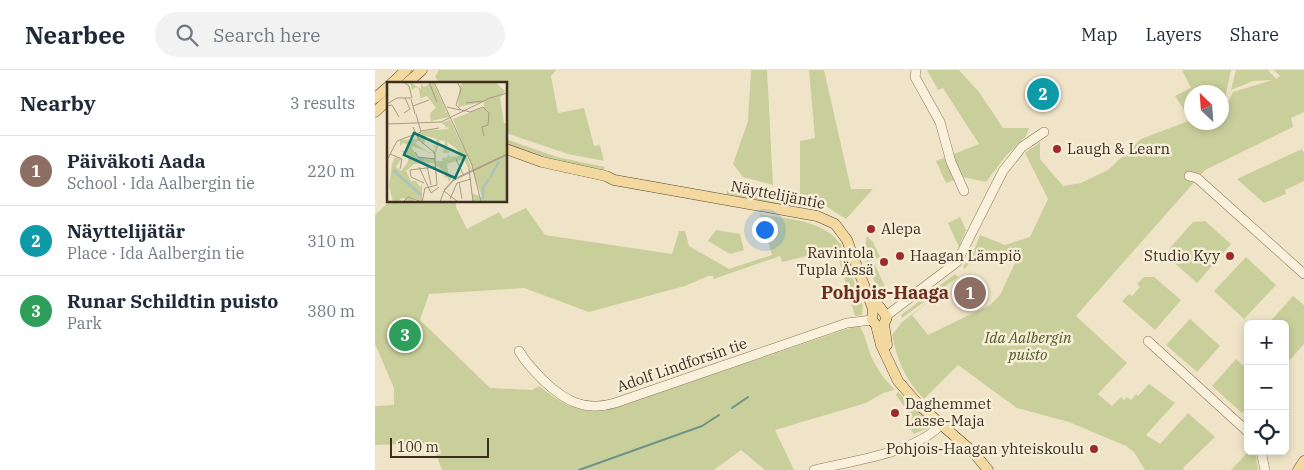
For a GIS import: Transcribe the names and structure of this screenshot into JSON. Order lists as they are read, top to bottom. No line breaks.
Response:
{"streets":{"main road":["Näyttelijäntie"],"street":["Adolf Lindforsin tie"]},"crossings":[["Näyttelijäntie","Adolf Lindforsin tie"]],"districts":["Pohjois-Haaga"],"parks":["Ida Aalbergin puisto"],"places":["Laugh & Learn","Alepa","Haagan Lämpiö","Studio Kyy","Ravintola Tupla Ässä","Daghemmet Lasse-Maja","Pohjois-Haagan yhteiskoulu"],"scale_bar":"100 m","north":"top left","page":{"header":"Nearbee","search":"Search here","nav":["Map","Layers","Share"],"heading":["Nearby","3 results"],"pins":["2","1","3"],"list":[{"mark":"1","name":"Päiväkoti Aada","note":"School · Ida Aalbergin tie","value":"220 m"},{"mark":"2","name":"Näyttelijätär","note":"Place · Ida Aalbergin tie","value":"310 m"},{"mark":"3","name":"Runar Schildtin puisto","note":"Park","value":"380 m"}],"map_buttons":["+","−"],"scale":"100 m"}}
